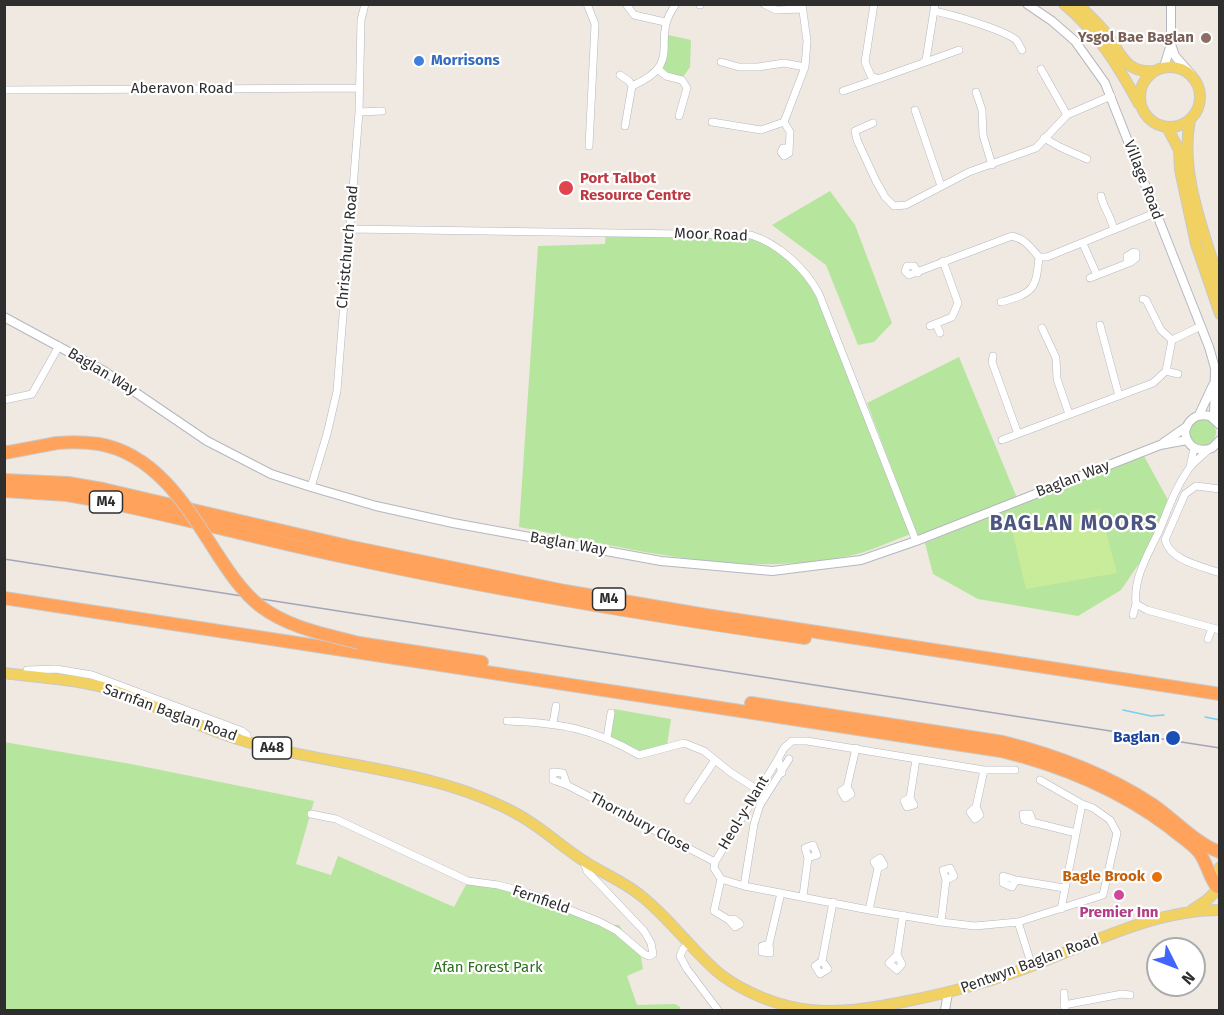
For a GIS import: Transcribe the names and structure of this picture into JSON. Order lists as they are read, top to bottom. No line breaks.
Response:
{"streets":{"highway":["M4"],"main road":["Sarnfan Baglan Road","A48","Pentwyn Baglan Road"],"street":["Aberavon Road","Village Road","Moor Road","Christchurch Road","Baglan Way","Heol-y-Nant","Thornbury Close","Fernfield"]},"crossings":[["Aberavon Road","Christchurch Road"],["Moor Road","Christchurch Road"],["Moor Road","Baglan Way"],["Christchurch Road","Baglan Way"],["Sarnfan Baglan Road","Pentwyn Baglan Road"],["Heol-y-Nant","Thornbury Close"],["Fernfield","Pentwyn Baglan Road"]],"districts":["BAGLAN MOORS"],"parks":["Afan Forest Park"],"places":["Ysgol Bae Baglan","Morrisons","Port Talbot Resource Centre","Baglan","Bagle Brook","Premier Inn"],"north":"bottom right"}
